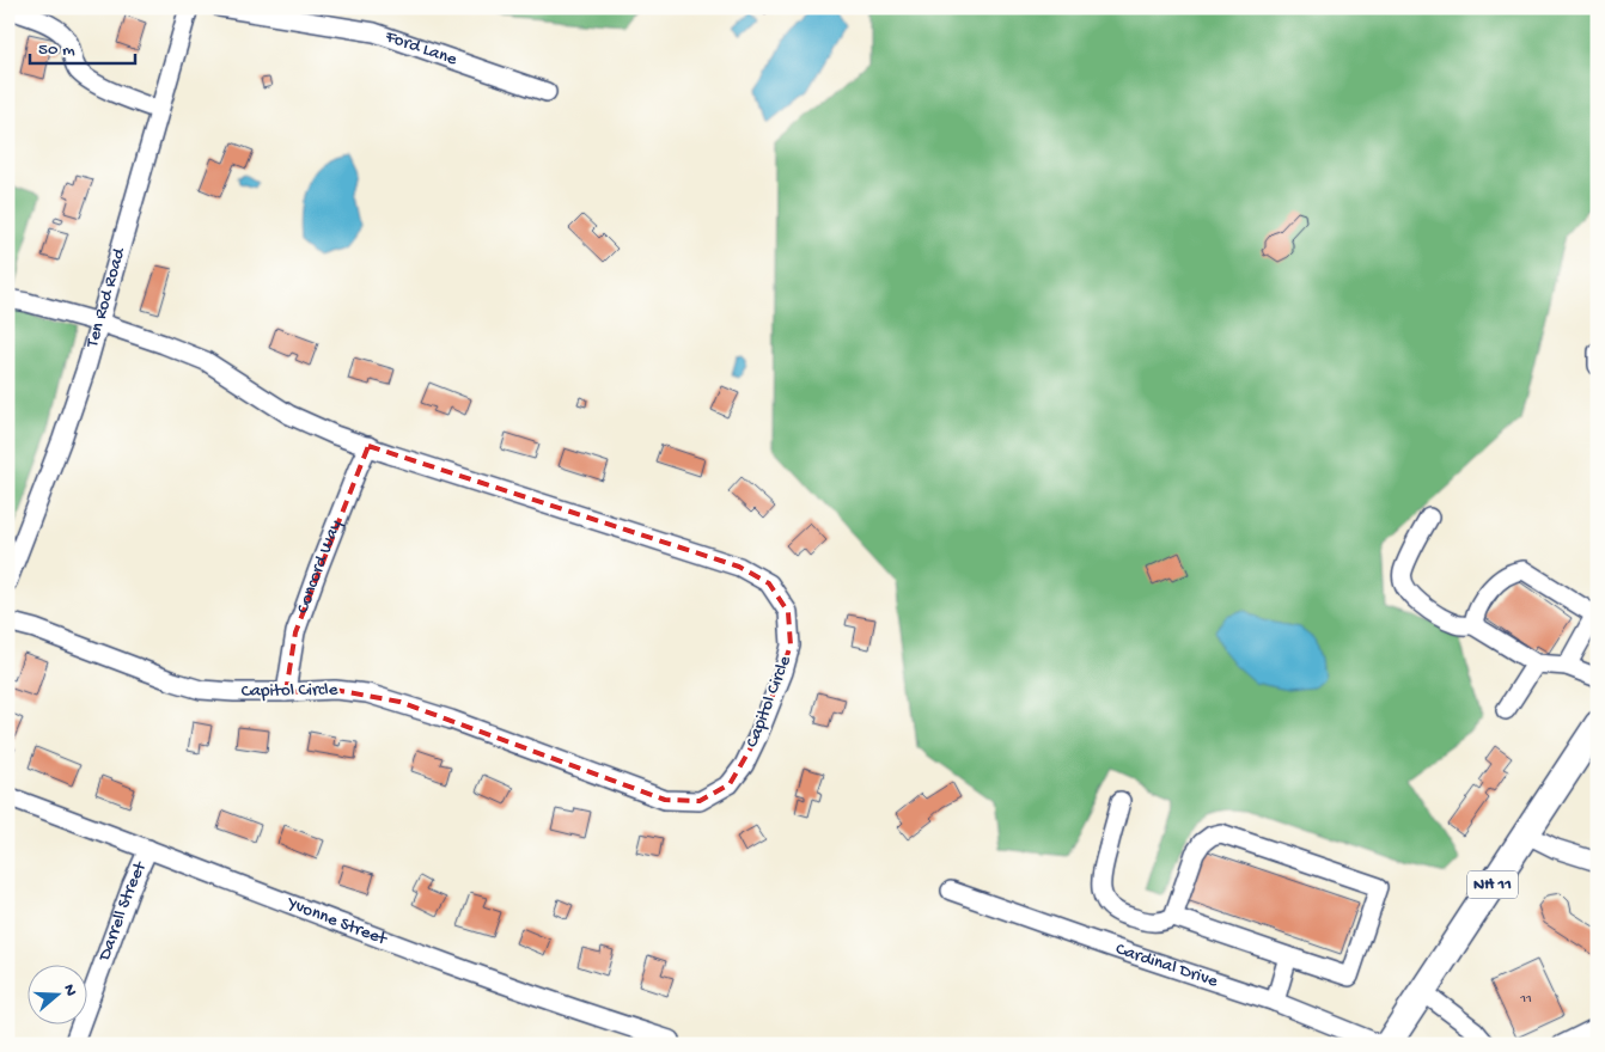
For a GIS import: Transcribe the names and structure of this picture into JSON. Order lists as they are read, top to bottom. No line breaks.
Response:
{"streets":{"highway":["NH 11"],"street":["Ford Lane","Ten Rod Road","Concord Way","Capitol Circle","Darrell Street","Yvonne Street","Cardinal Drive"]},"crossings":[["Ten Rod Road","Capitol Circle"],["Concord Way","Capitol Circle"],["Darrell Street","Yvonne Street"]],"house_numbers":["11"],"scale_bar":"50 m","north":"right"}
